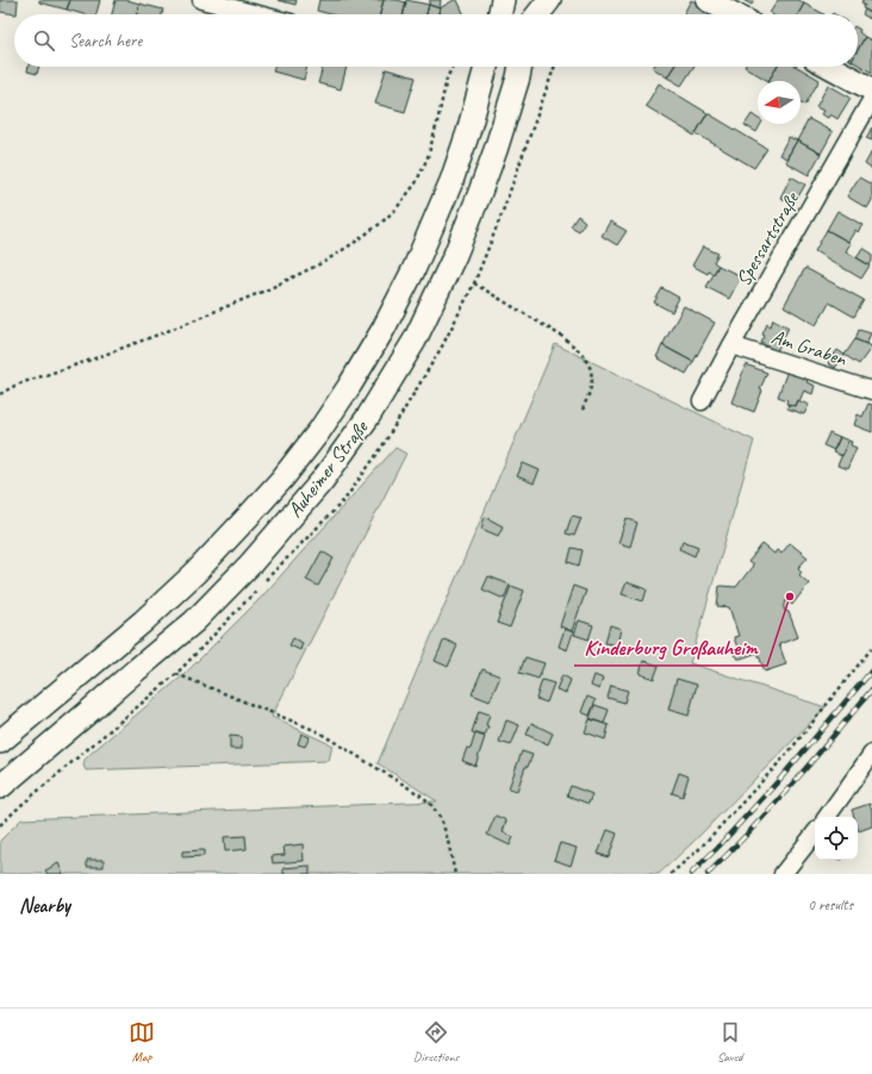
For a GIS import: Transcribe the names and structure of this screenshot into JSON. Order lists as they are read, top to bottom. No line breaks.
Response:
{"streets":{"main road":["Auheimer Straße"],"street":["Spessartstraße","Am Graben"]},"crossings":[["Spessartstraße","Am Graben"]],"places":["Kinderburg Großauheim"],"north":"left","page":{"search":"Search here","heading":["Nearby","0 results"],"nav":["Map","Directions","Saved"]}}
